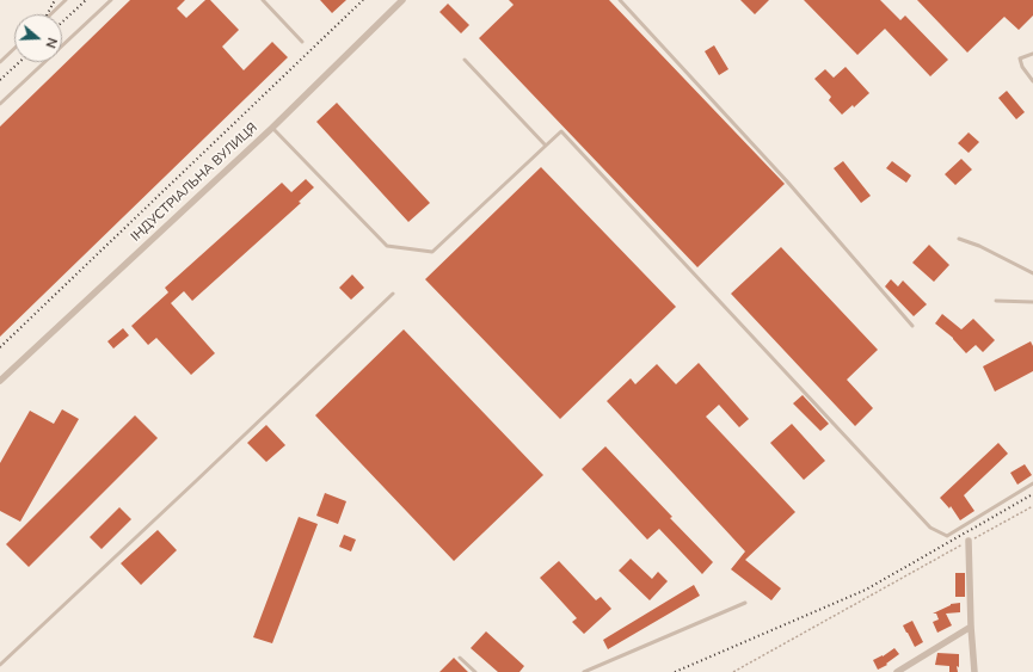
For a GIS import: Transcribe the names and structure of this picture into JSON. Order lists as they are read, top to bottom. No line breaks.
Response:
{"streets":{"street":["ІНДУСТРІАЛЬНА ВУЛИЦЯ"]},"north":"right"}
